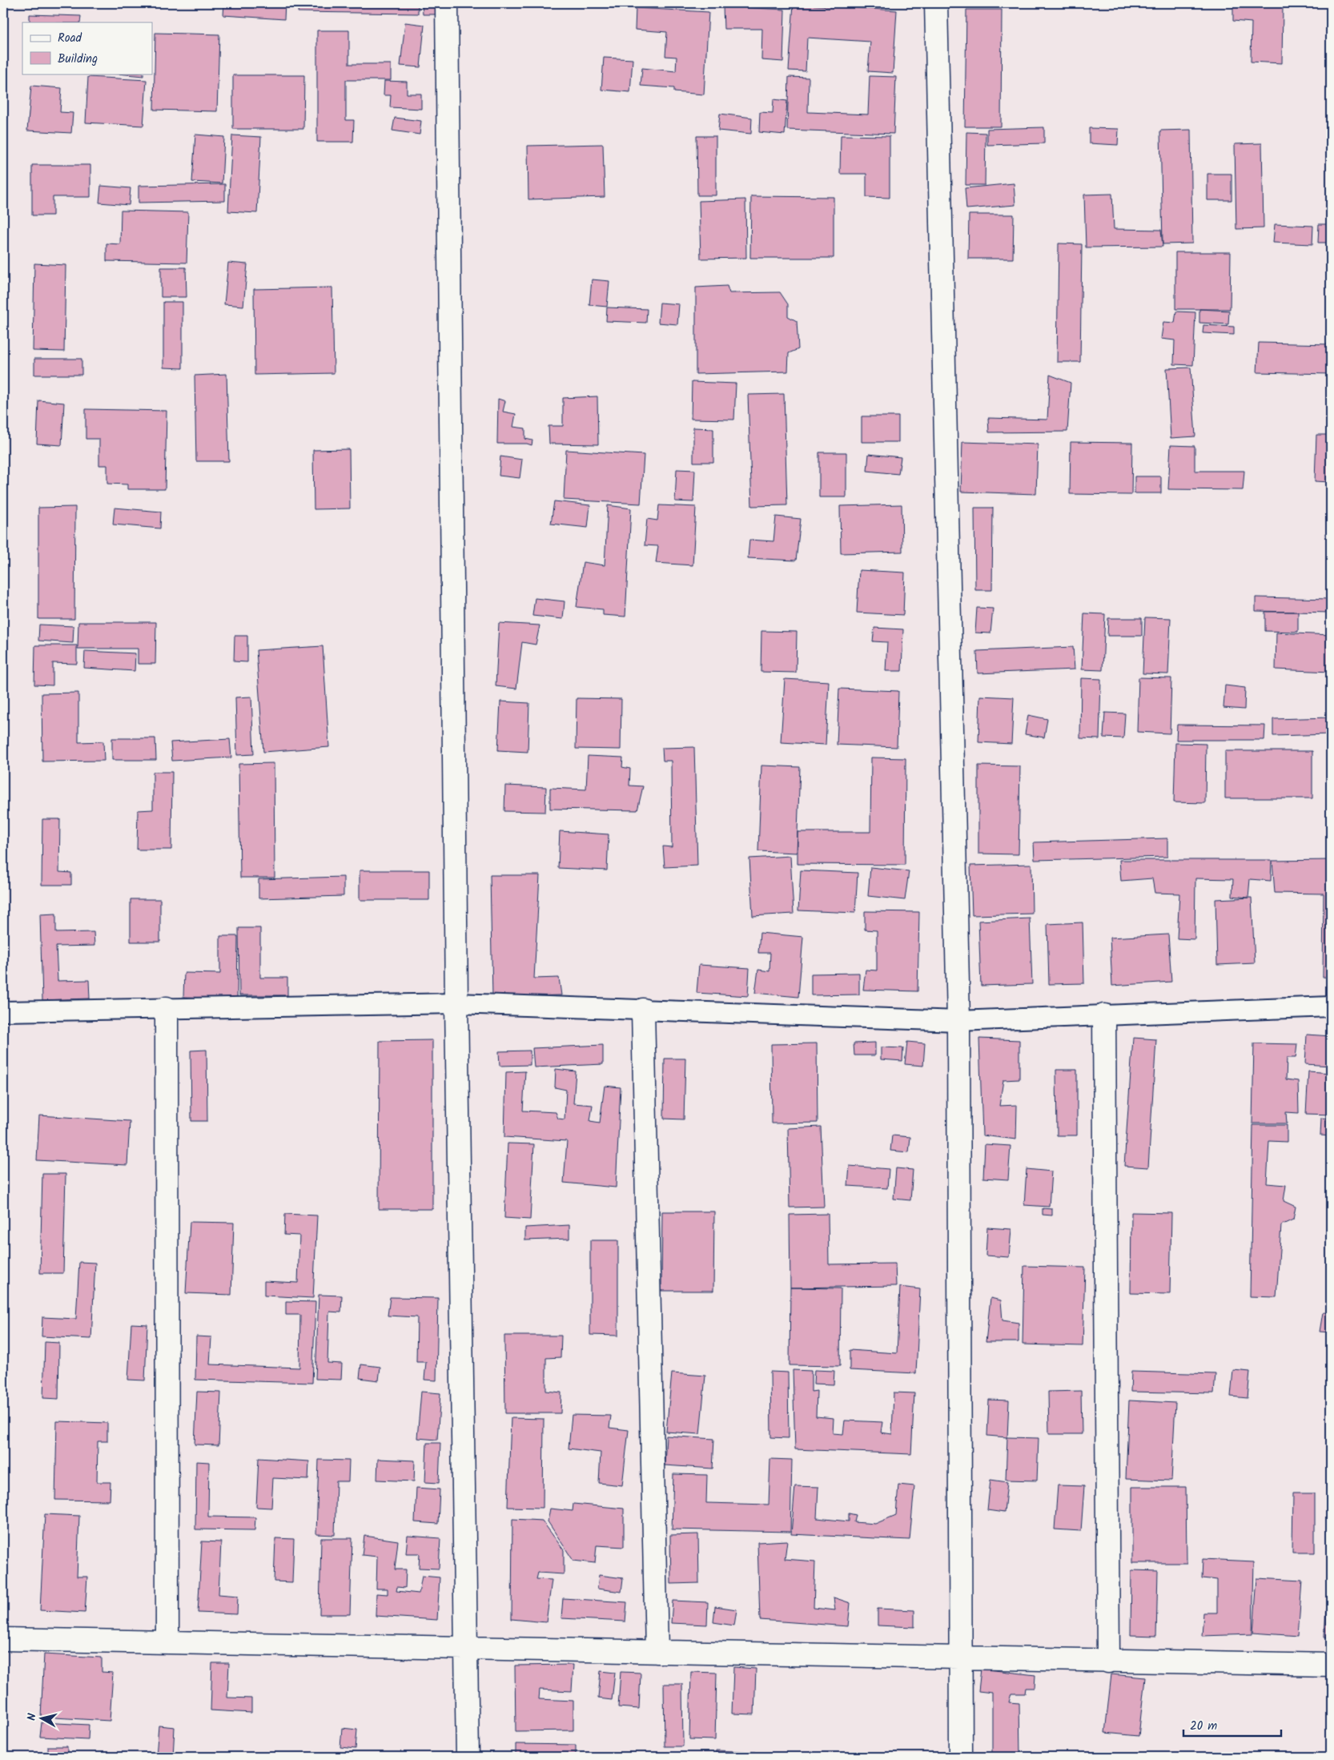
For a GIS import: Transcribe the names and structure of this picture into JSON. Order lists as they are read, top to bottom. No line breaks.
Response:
{"legend":["Road","Building"],"scale_bar":"20 m","north":"left"}
